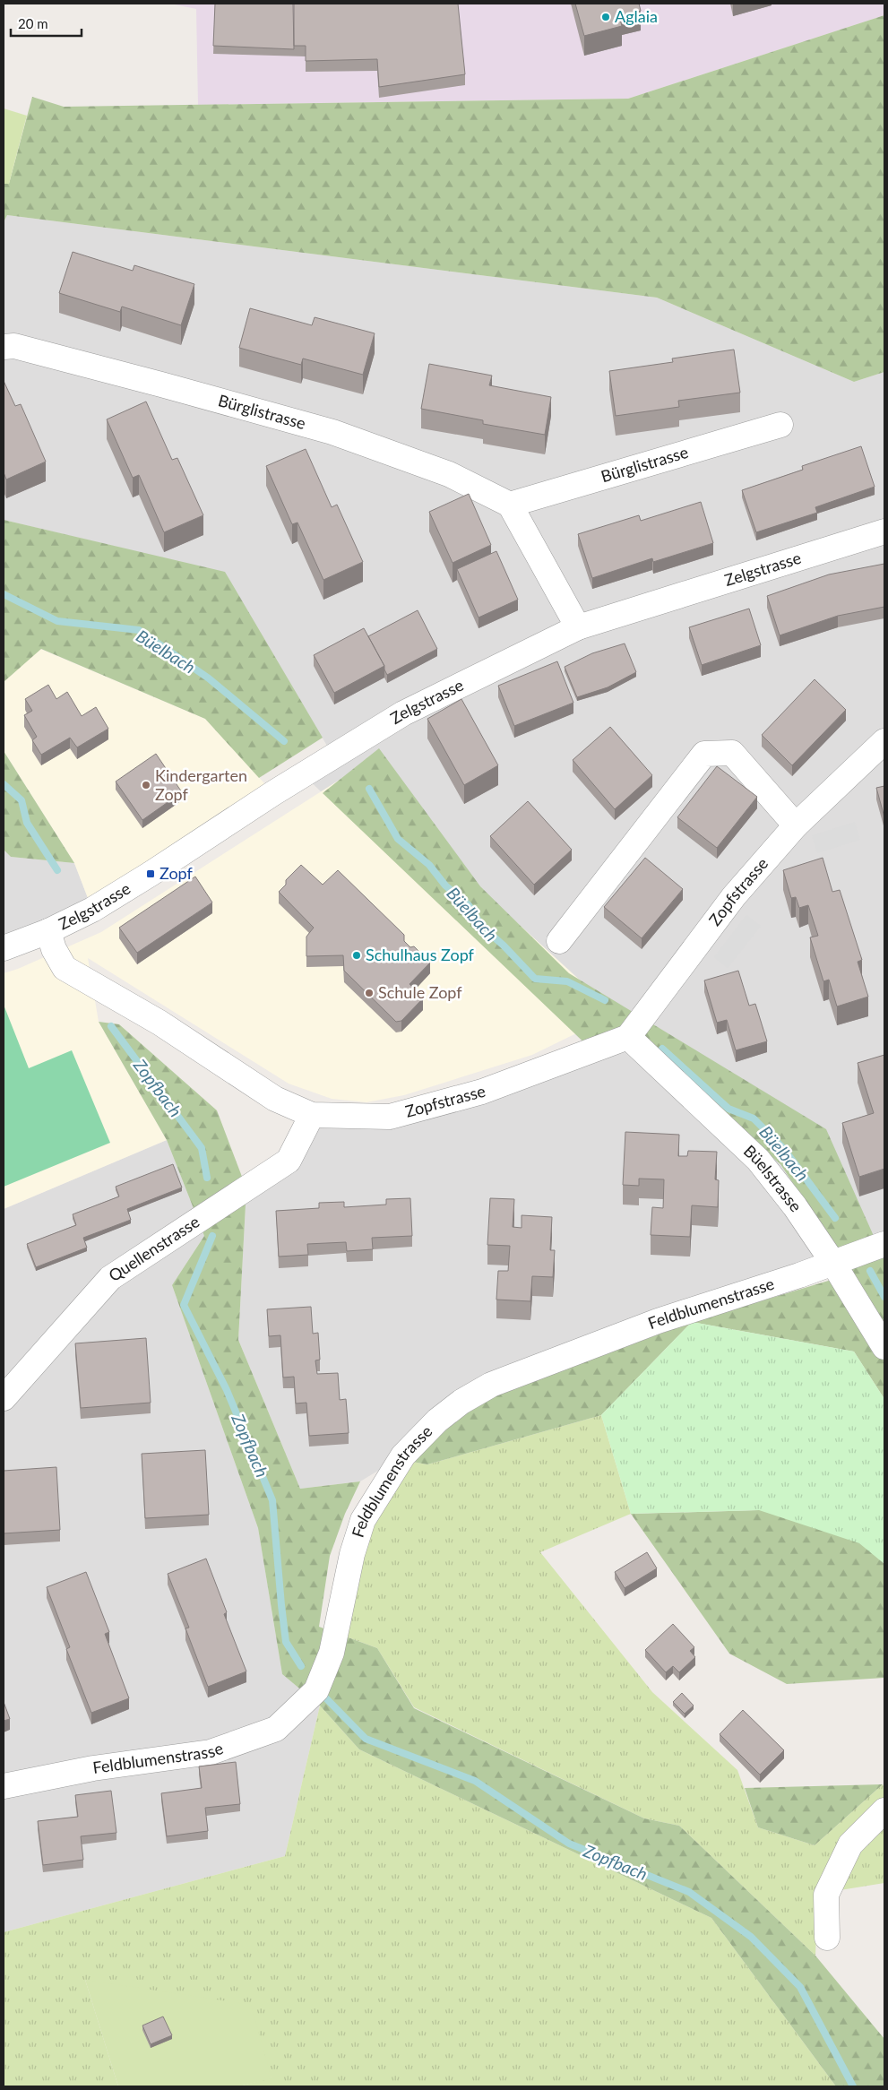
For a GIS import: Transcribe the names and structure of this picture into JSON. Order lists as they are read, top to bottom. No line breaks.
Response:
{"streets":{"street":["Bürglistrasse","Zelgstrasse","Zopfstrasse","Büelstrasse","Quellenstrasse","Feldblumenstrasse"]},"crossings":[["Zelgstrasse","Zopfstrasse"],["Zopfstrasse","Büelstrasse"],["Zopfstrasse","Quellenstrasse"],["Büelstrasse","Feldblumenstrasse"]],"water":["Büelbach","Zopfbach"],"places":{"other":["Aglaia","Kindergarten Zopf","Schulhaus Zopf","Schule Zopf"],"transit":["Zopf"]},"scale_bar":"20 m"}
